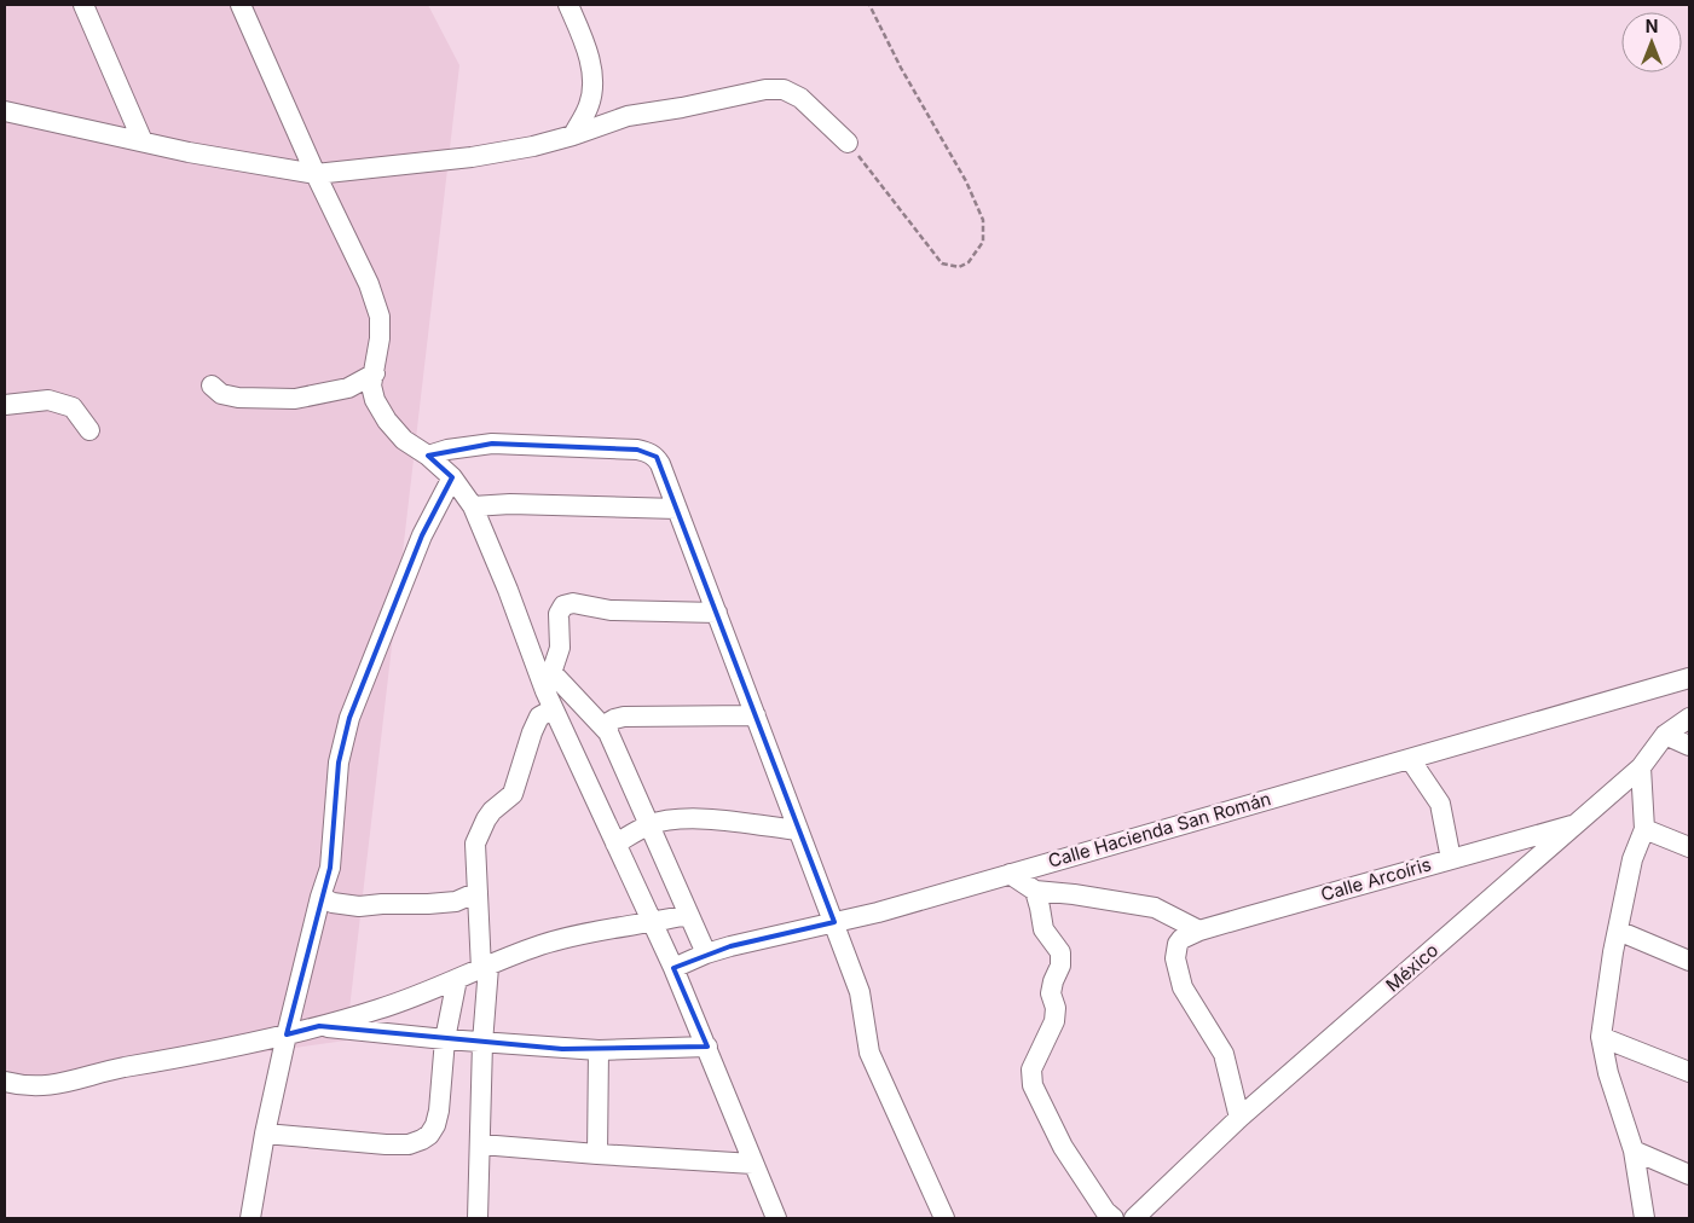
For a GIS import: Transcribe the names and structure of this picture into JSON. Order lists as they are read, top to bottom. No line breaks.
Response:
{"streets":{"street":["Calle Hacienda San Román","Calle Arcoíris","México"]},"crossings":[["Calle Arcoíris","México"]],"north":"top"}
